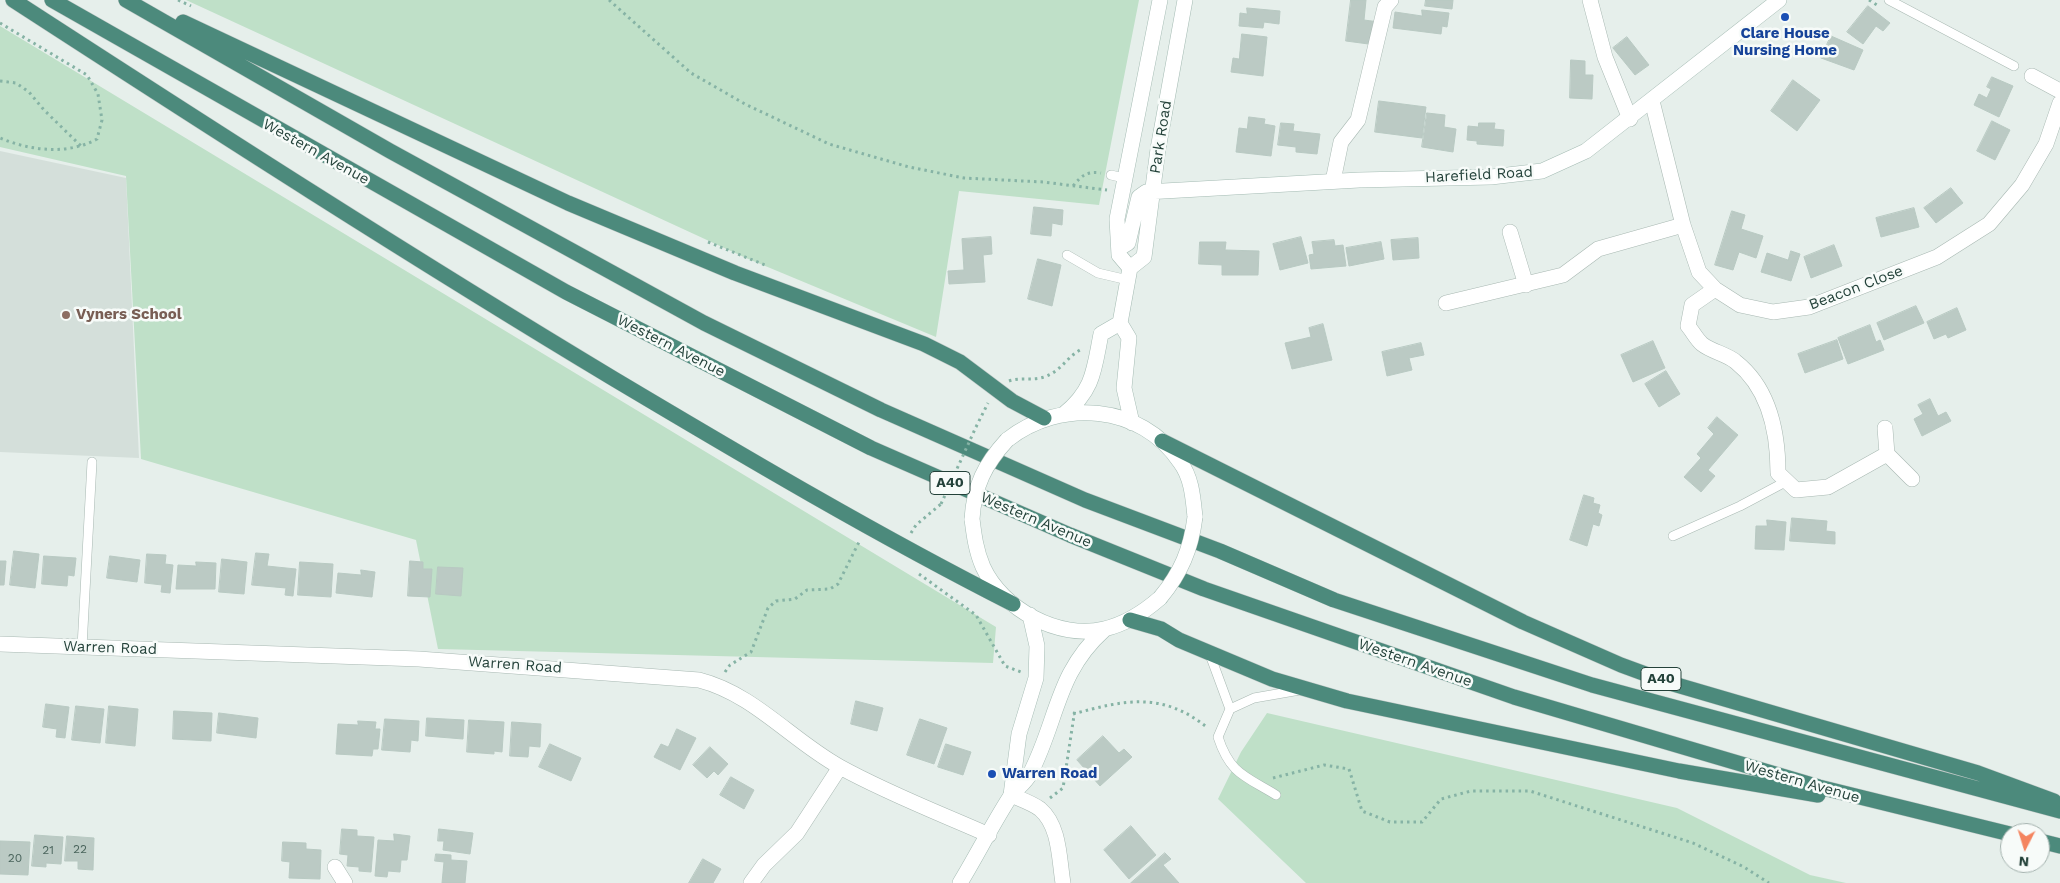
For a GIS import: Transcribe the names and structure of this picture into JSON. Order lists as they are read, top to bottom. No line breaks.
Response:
{"streets":{"highway":["Western Avenue","A40"],"street":["Park Road","Harefield Road","Beacon Close","Warren Road"]},"crossings":[["Park Road","Harefield Road"],["Harefield Road","Beacon Close"]],"places":["Clare House Nursing Home","Vyners School","Warren Road"],"house_numbers":["22","21","20"],"north":"bottom"}
